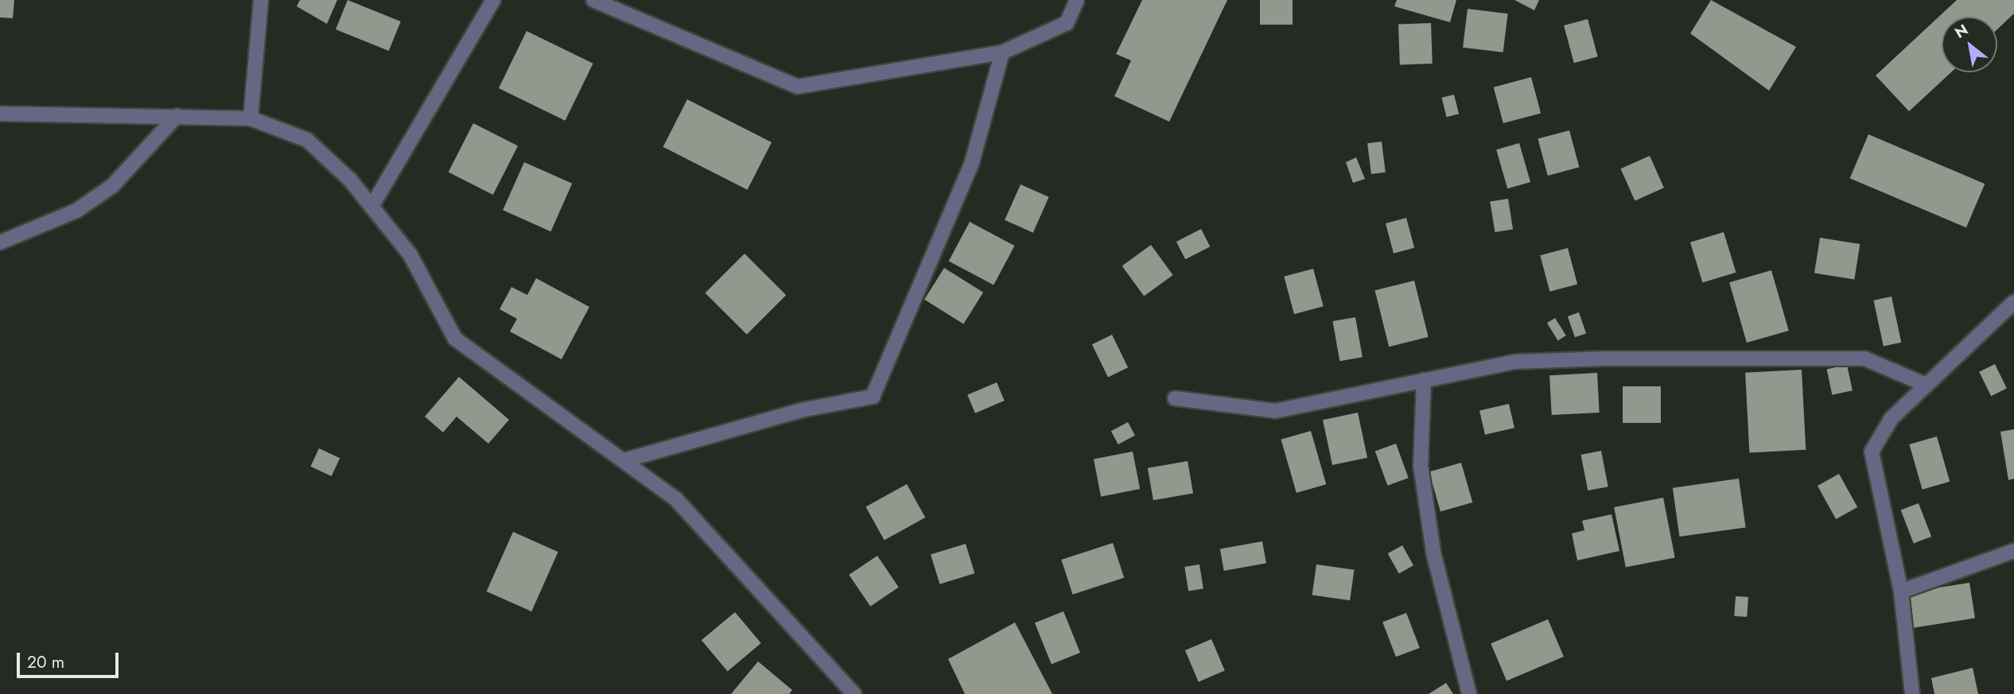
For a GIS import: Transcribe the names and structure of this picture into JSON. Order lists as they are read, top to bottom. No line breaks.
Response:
{"scale_bar":"20 m","north":"top left"}
